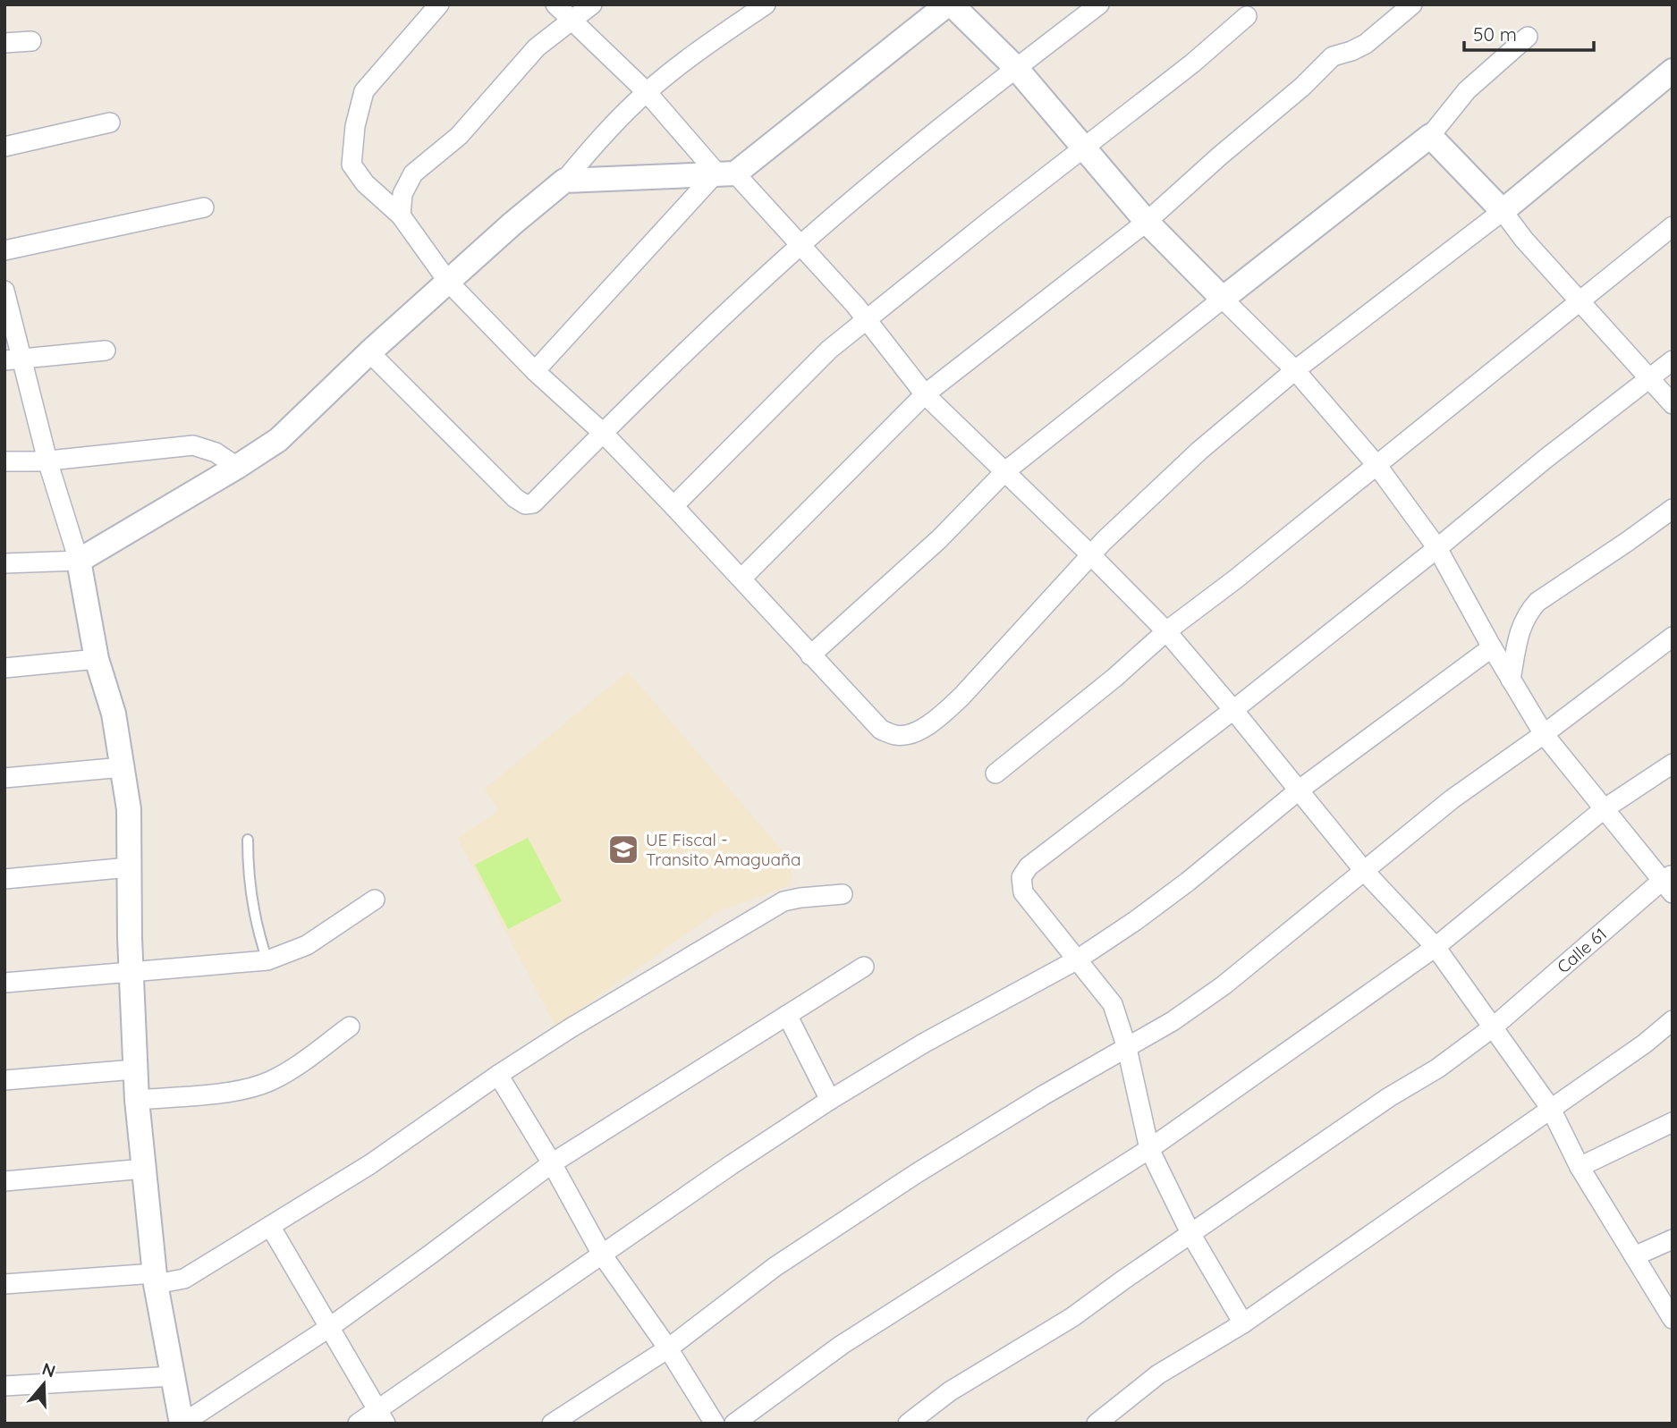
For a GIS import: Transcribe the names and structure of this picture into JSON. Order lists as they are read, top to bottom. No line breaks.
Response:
{"streets":{"street":["Calle 61"]},"places":{"school or university":["UE Fiscal - Transito Amaguaña"]},"scale_bar":"50 m","north":"top"}
